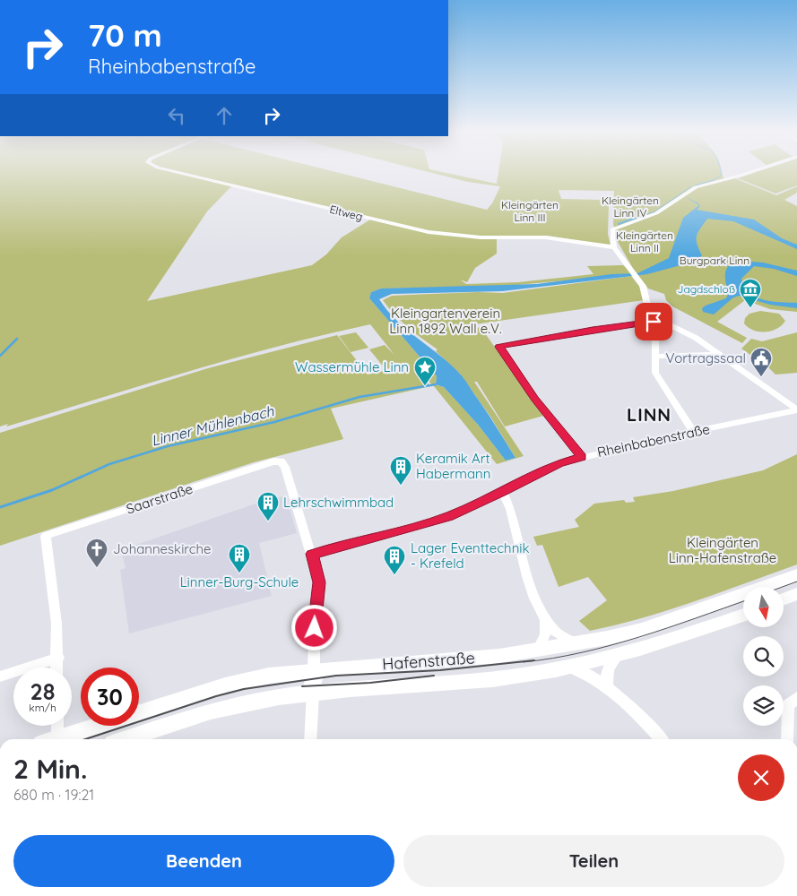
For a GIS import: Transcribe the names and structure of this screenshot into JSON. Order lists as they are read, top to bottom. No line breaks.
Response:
{"streets":{"main road":["Hafenstraße"],"street":["Eltweg","Rheinbabenstraße","Saarstraße"]},"crossings":[["Rheinbabenstraße","Saarstraße"]],"districts":["LINN"],"water":["Linner Mühlenbach"],"parks":["Kleingärten Linn IV","Kleingärten Linn III","Kleingärten Linn II","Burgpark Linn","Kleingartenverein Linn 1892 Wall e.V.","Kleingärten Linn-Hafenstraße"],"places":{"museum":["Jagdschloß"],"public building":["Vortragssaal"],"place":["Wassermühle Linn"],"building":["Keramik Art Habermann","Lehrschwimmbad","Linner-Burg-Schule","Lager Eventtechnik - Krefeld"],"church":["Johanneskirche"]},"north":"bottom","page":{"turn":["70 m","Rheinbabenstraße"],"speed":"28 km/h","limit":"30","heading":["2 Min.","680 m · 19:21"],"buttons":["Beenden","Teilen"]}}
